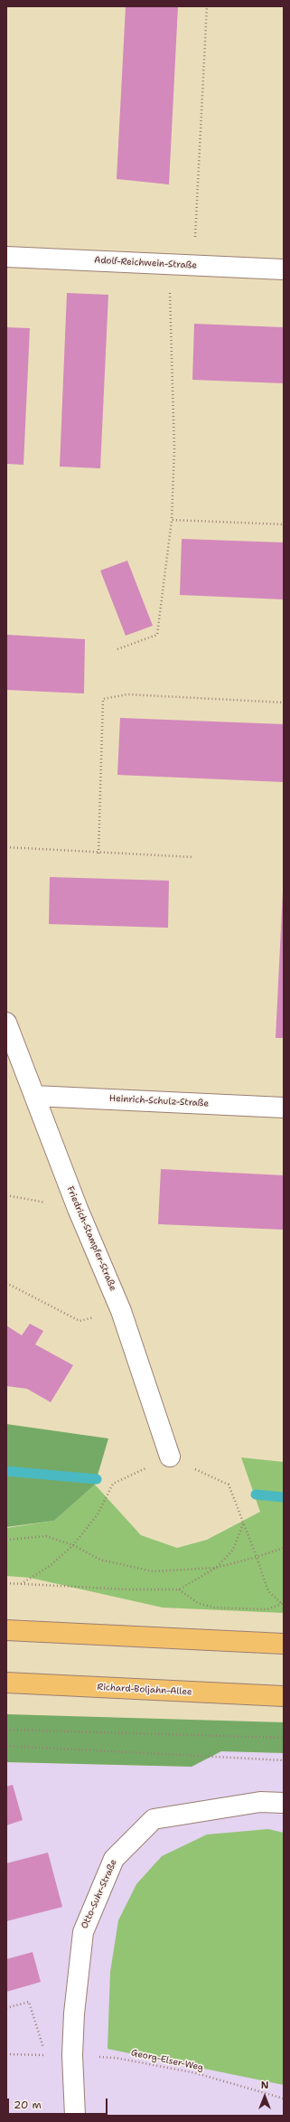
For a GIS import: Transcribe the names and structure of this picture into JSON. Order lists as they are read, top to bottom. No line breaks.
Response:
{"streets":{"main road":["Richard-Boljahn-Allee"],"street":["Adolf-Reichwein-Straße","Heinrich-Schulz-Straße","Friedrich-Stampfer-Straße","Otto-Suhr-Straße"],"path":["Georg-Elser-Weg"]},"crossings":[["Heinrich-Schulz-Straße","Friedrich-Stampfer-Straße"],["Otto-Suhr-Straße","Georg-Elser-Weg"]],"scale_bar":"20 m","north":"top"}
